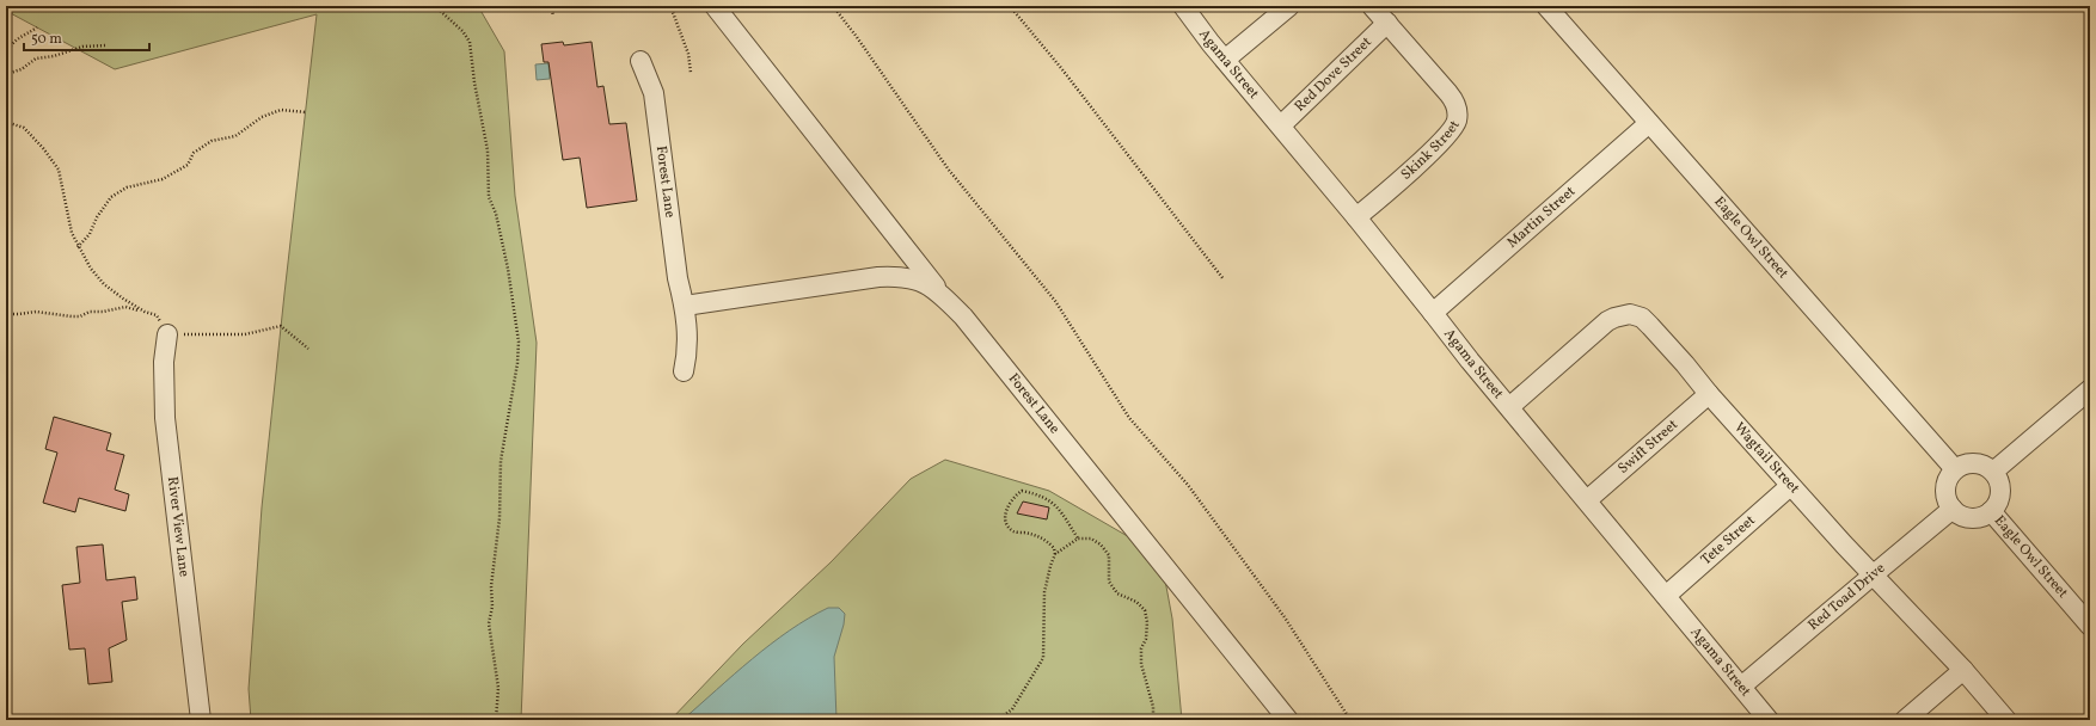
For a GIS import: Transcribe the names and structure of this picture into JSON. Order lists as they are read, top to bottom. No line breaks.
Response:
{"streets":{"street":["Agama Street","Red Dove Street","Skink Street","Forest Lane","Martin Street","Eagle Owl Street","Swift Street","Wagtail Street","River View Lane","Tete Street","Red Toad Drive"]},"crossings":[["Agama Street","Red Dove Street"],["Agama Street","Skink Street"],["Agama Street","Martin Street"],["Agama Street","Swift Street"],["Agama Street","Wagtail Street"],["Agama Street","Tete Street"],["Agama Street","Red Toad Drive"],["Red Dove Street","Skink Street"],["Martin Street","Eagle Owl Street"],["Eagle Owl Street","Red Toad Drive"],["Swift Street","Wagtail Street"],["Wagtail Street","Tete Street"],["Wagtail Street","Red Toad Drive"]],"scale_bar":"50 m"}
